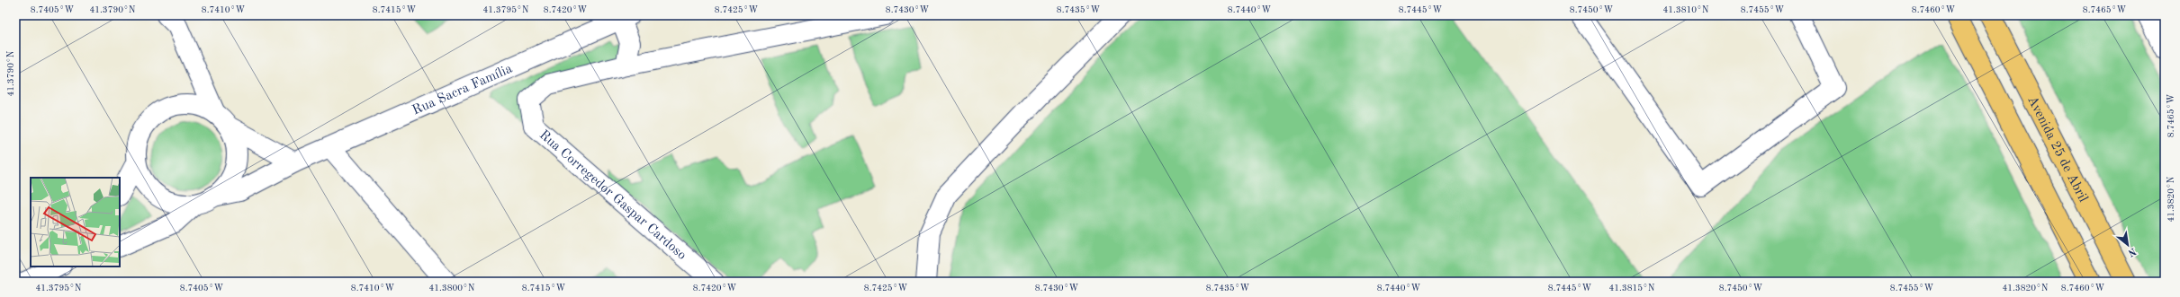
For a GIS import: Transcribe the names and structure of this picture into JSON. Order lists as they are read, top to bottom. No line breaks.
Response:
{"streets":{"main road":["Avenida 25 de Abril"],"street":["Rua Sacra Família","Rua Corregedor Gaspar Cardoso"]},"north":"bottom right","coordinates":["8.7405°W","41.3790°N","8.7410°W","8.7415°W","41.3795°N","8.7420°W","8.7425°W","8.7430°W","8.7435°W","8.7440°W","8.7445°W","8.7450°W","41.3810°N","8.7455°W","8.7460°W","8.7465°W","41.3820°N","41.3800°N","41.3815°N"]}
